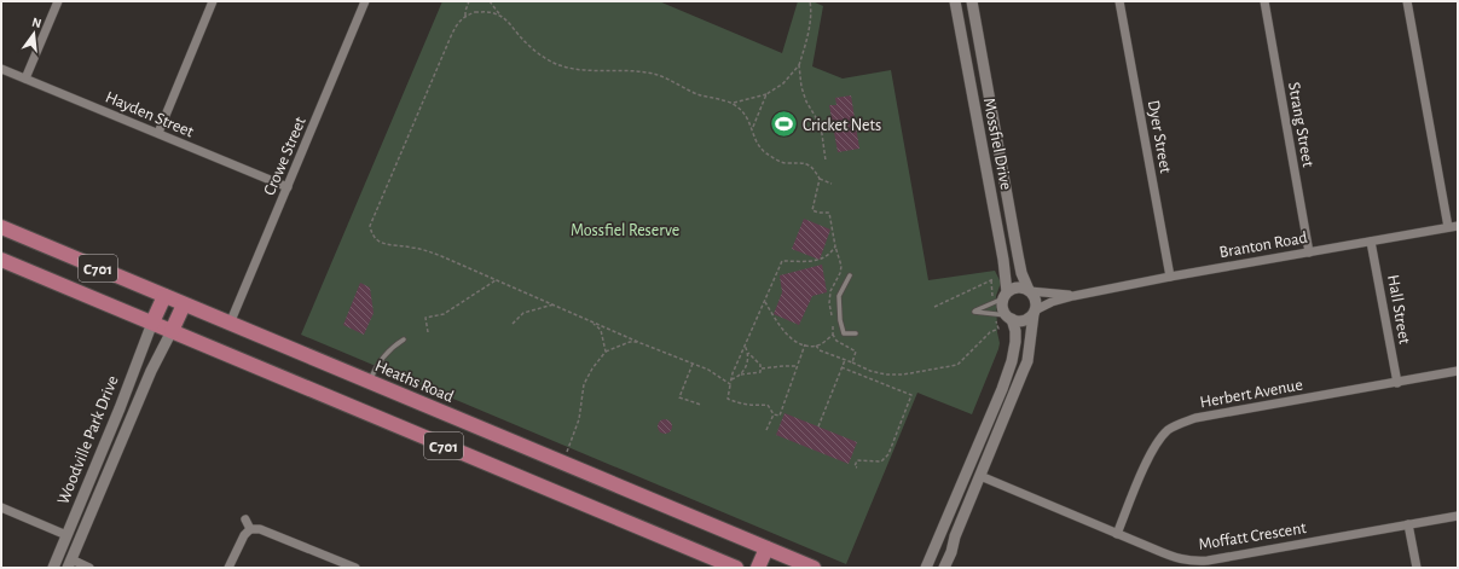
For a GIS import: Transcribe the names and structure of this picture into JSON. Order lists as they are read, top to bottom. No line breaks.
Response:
{"streets":{"main road":["C701","Heaths Road"],"street":["Hayden Street","Strang Street","Dyer Street","Mossfiel Drive","Crowe Street","Branton Road","Hall Street","Herbert Avenue","Woodville Park Drive","Moffatt Crescent"]},"crossings":[["Hayden Street","Crowe Street"],["Strang Street","Branton Road"],["Dyer Street","Branton Road"],["Mossfiel Drive","Branton Road"],["Crowe Street","Heaths Road"],["Branton Road","Hall Street"],["C701","Woodville Park Drive"],["Hall Street","Herbert Avenue"],["Herbert Avenue","Moffatt Crescent"]],"parks":["Mossfiel Reserve"],"places":{"sports":["Cricket Nets"]},"north":"top"}
